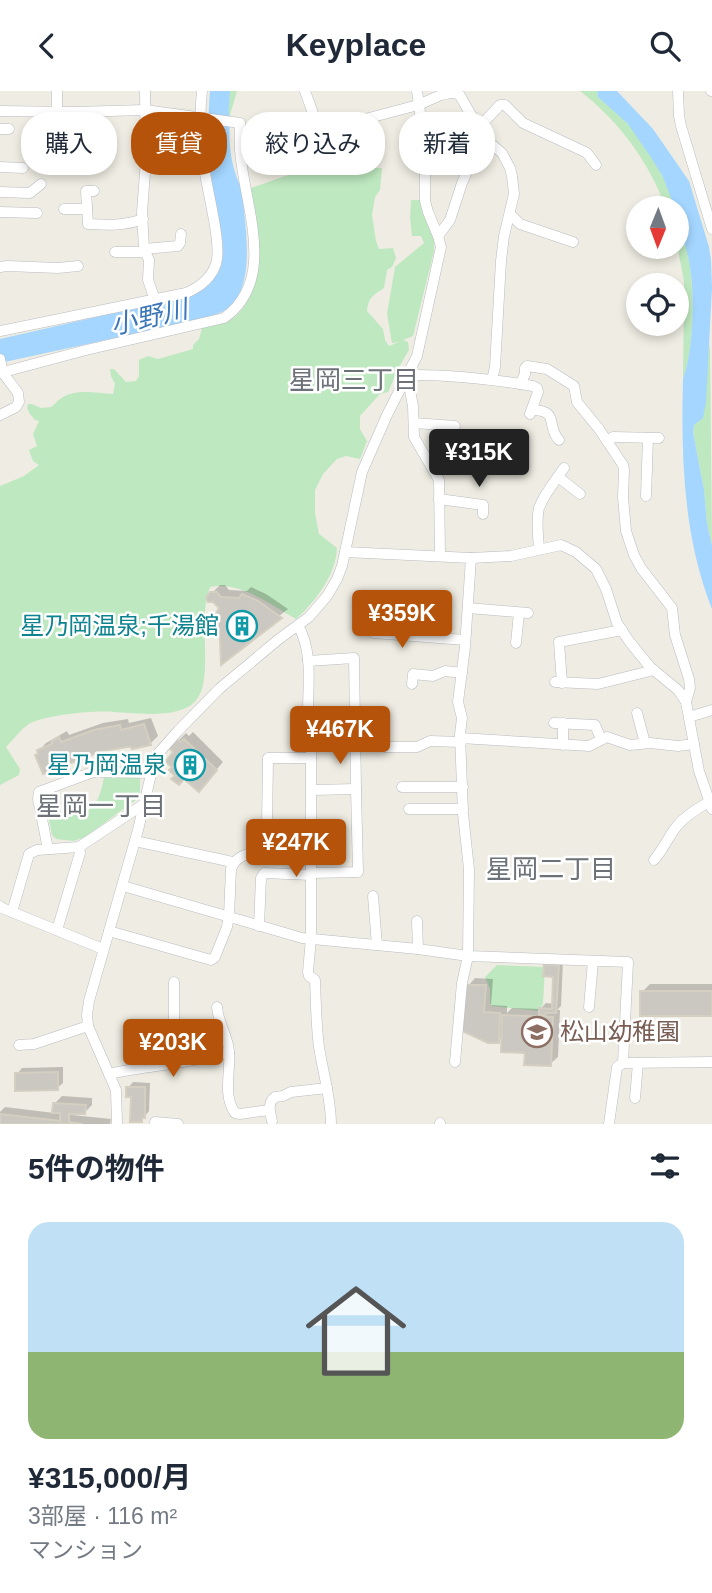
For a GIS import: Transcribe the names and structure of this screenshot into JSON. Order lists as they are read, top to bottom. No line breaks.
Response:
{"districts":["星岡三丁目","星岡一丁目","星岡二丁目"],"water":["小野川"],"places":{"building":["星乃岡温泉;千湯館","星乃岡温泉"],"school or university":["松山幼稚園"]},"north":"bottom","page":{"header":"Keyplace","chip":["購入","賃貸","絞り込み","新着"],"price":["¥315K","¥359K","¥467K","¥247K","¥203K"],"heading":"5件の物件","list":[{"name":"¥315,000/月","note":"3部屋 · 116 m² · マンション"}]}}
